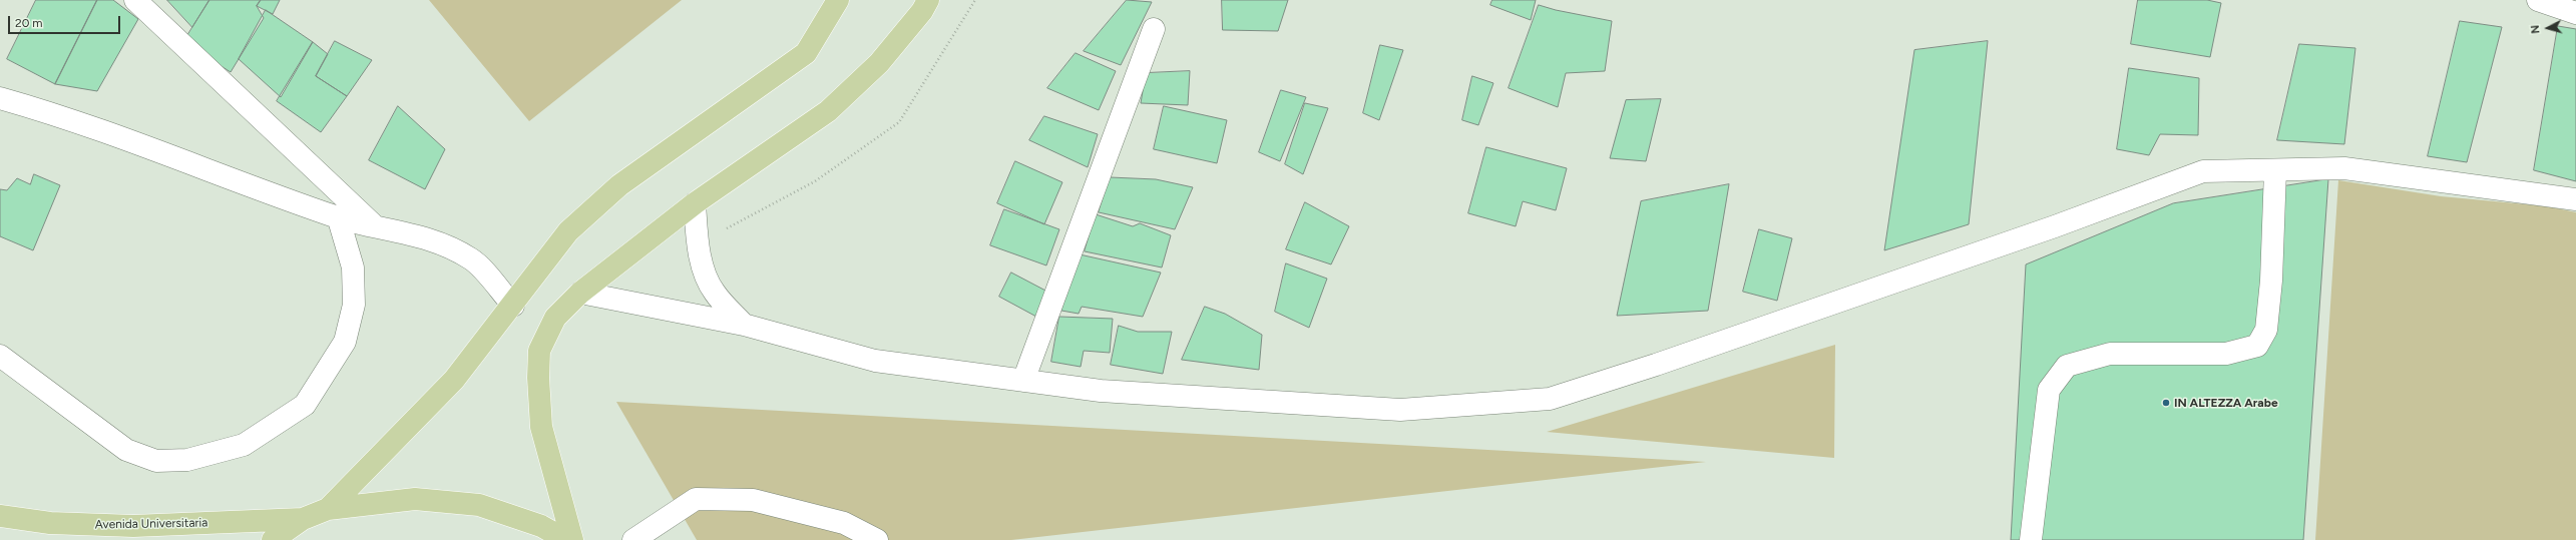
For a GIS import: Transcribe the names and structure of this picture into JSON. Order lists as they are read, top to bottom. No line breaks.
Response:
{"streets":{"main road":["Avenida Universitaria"]},"places":["IN ALTEZZA Arabe"],"scale_bar":"20 m","north":"left"}
